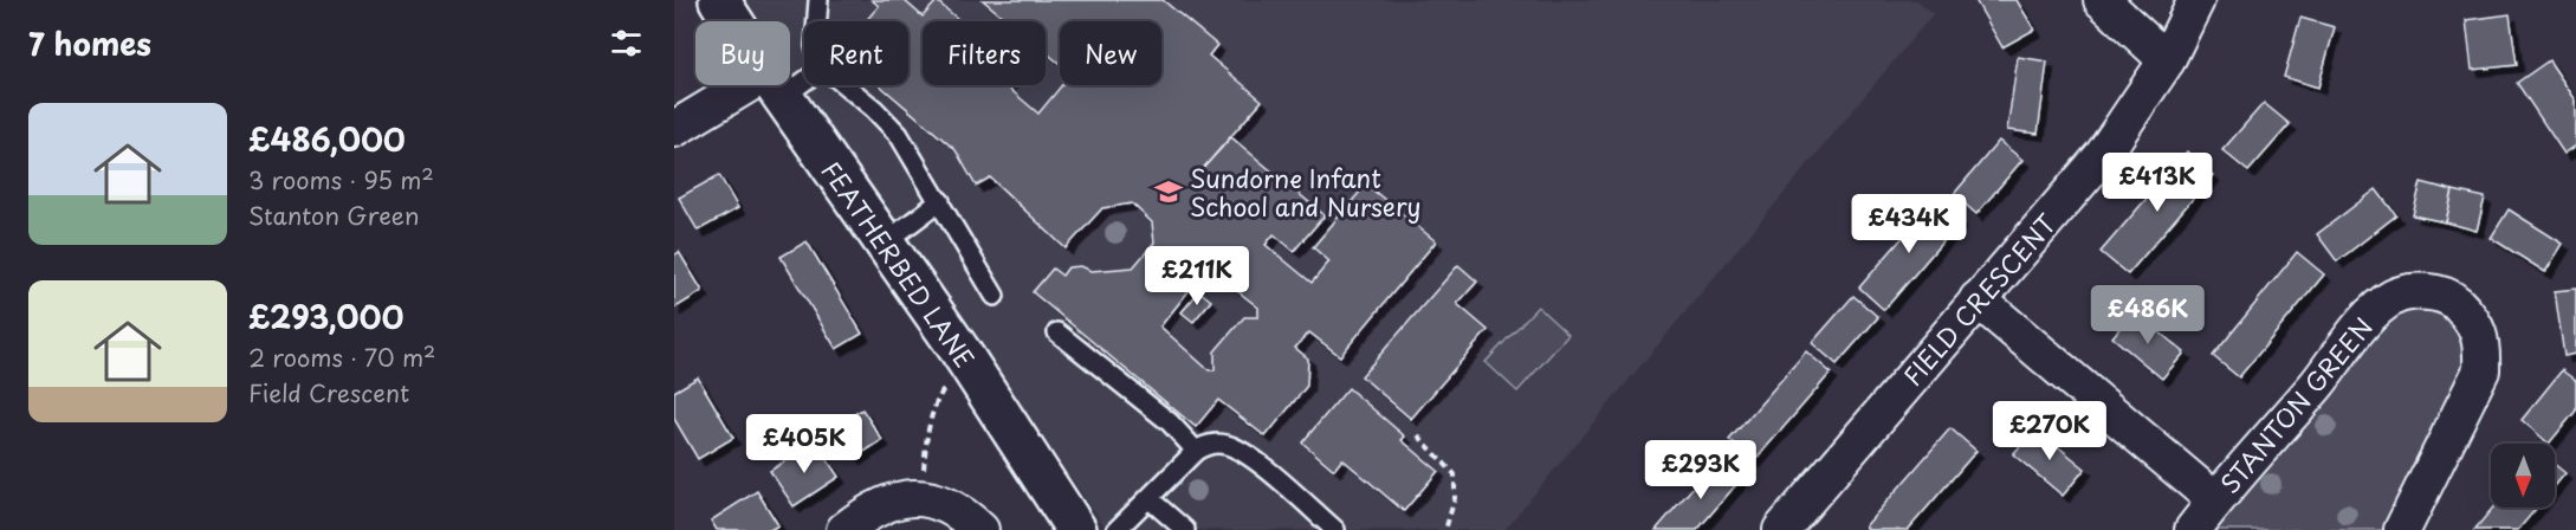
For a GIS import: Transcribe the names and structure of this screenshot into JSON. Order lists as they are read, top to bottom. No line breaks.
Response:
{"streets":{"street":["FEATHERBED LANE","FIELD CRESCENT","STANTON GREEN"]},"crossings":[["FIELD CRESCENT","STANTON GREEN"]],"places":{"school or university":["Sundorne Infant School and Nursery"]},"north":"bottom","page":{"heading":"7 homes","chip":["Buy","Rent","Filters","New"],"list":[{"name":"£486,000","note":"3 rooms · 95 m² · Stanton Green"},{"name":"£293,000","note":"2 rooms · 70 m² · Field Crescent"}],"price":["£413K","£434K","£211K","£486K","£270K","£405K","£293K"]}}
